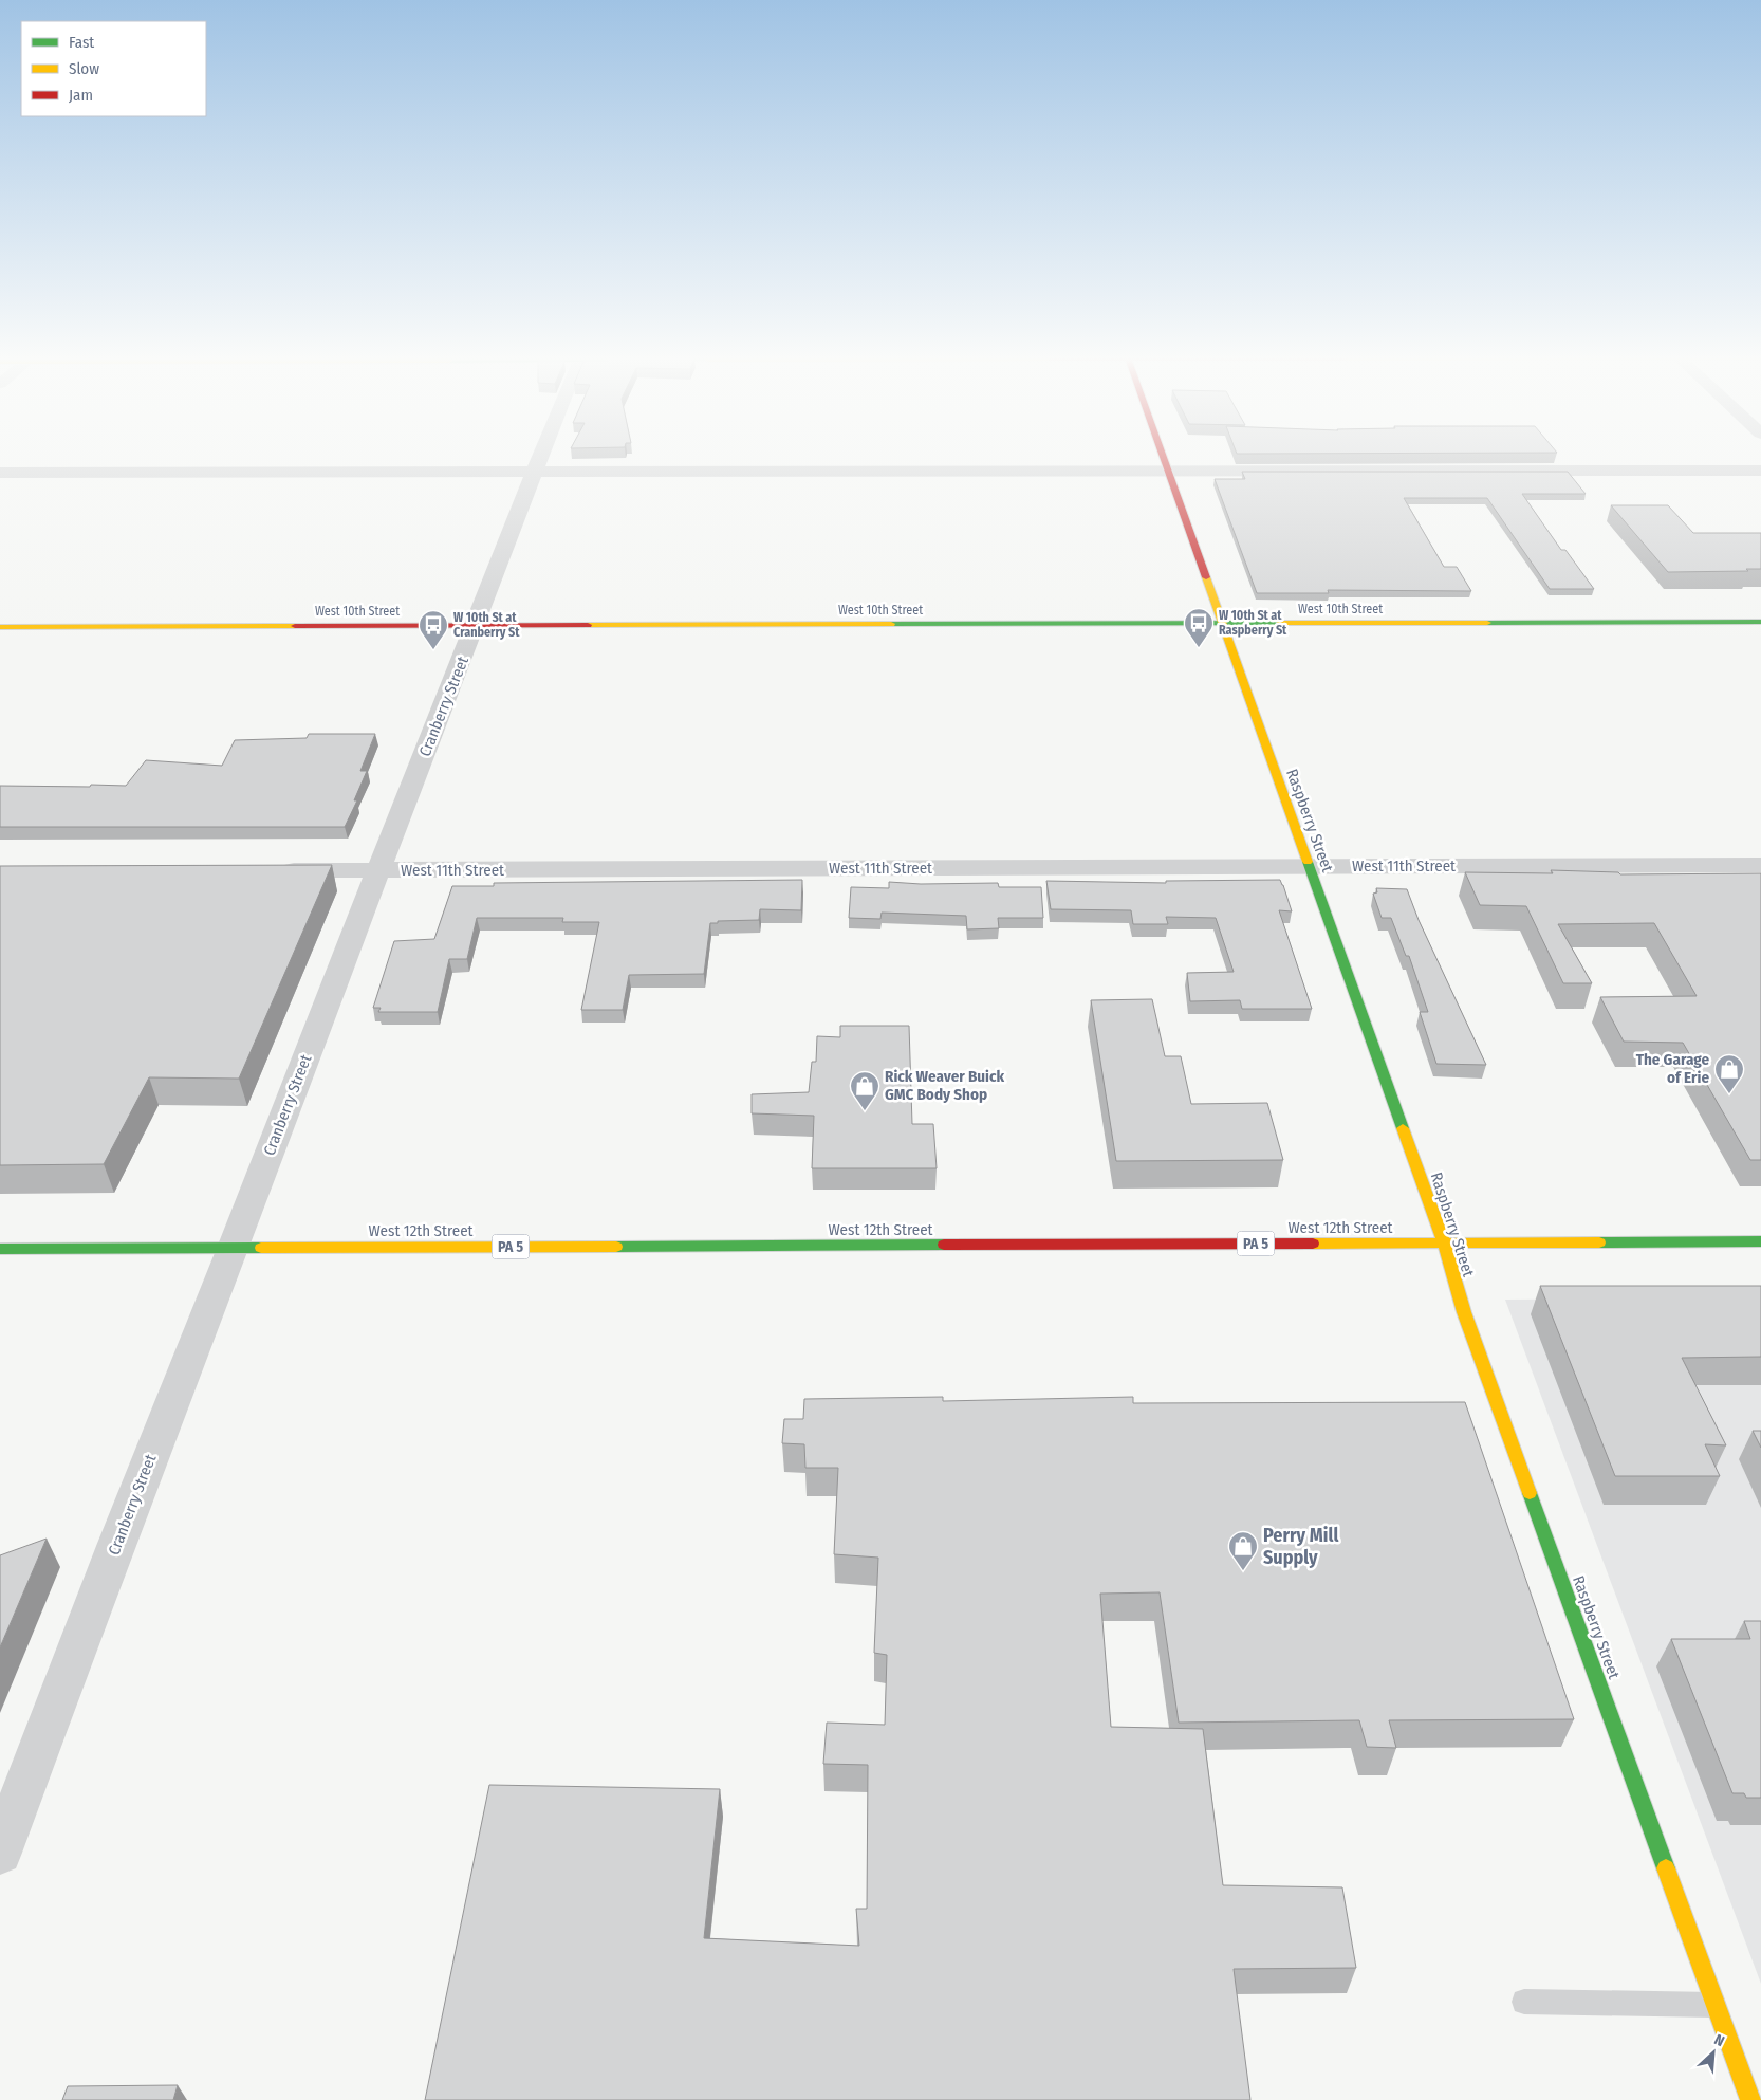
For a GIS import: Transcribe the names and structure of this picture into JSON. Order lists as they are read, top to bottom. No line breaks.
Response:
{"streets":{"street":["West 10th Street","Cranberry Street","Raspberry Street","West 11th Street","West 12th Street","PA 5"]},"crossings":[["West 10th Street","Cranberry Street"],["West 10th Street","Raspberry Street"],["Cranberry Street","West 11th Street"],["Cranberry Street","West 12th Street"],["Raspberry Street","West 11th Street"],["Raspberry Street","West 12th Street"]],"places":{"bus stop":["W 10th St at Raspberry St","W 10th St at Cranberry St"],"shop":["The Garage of Erie","Rick Weaver Buick GMC Body Shop","Perry Mill Supply"]},"legend":["Fast","Slow","Jam"],"north":"top right"}
